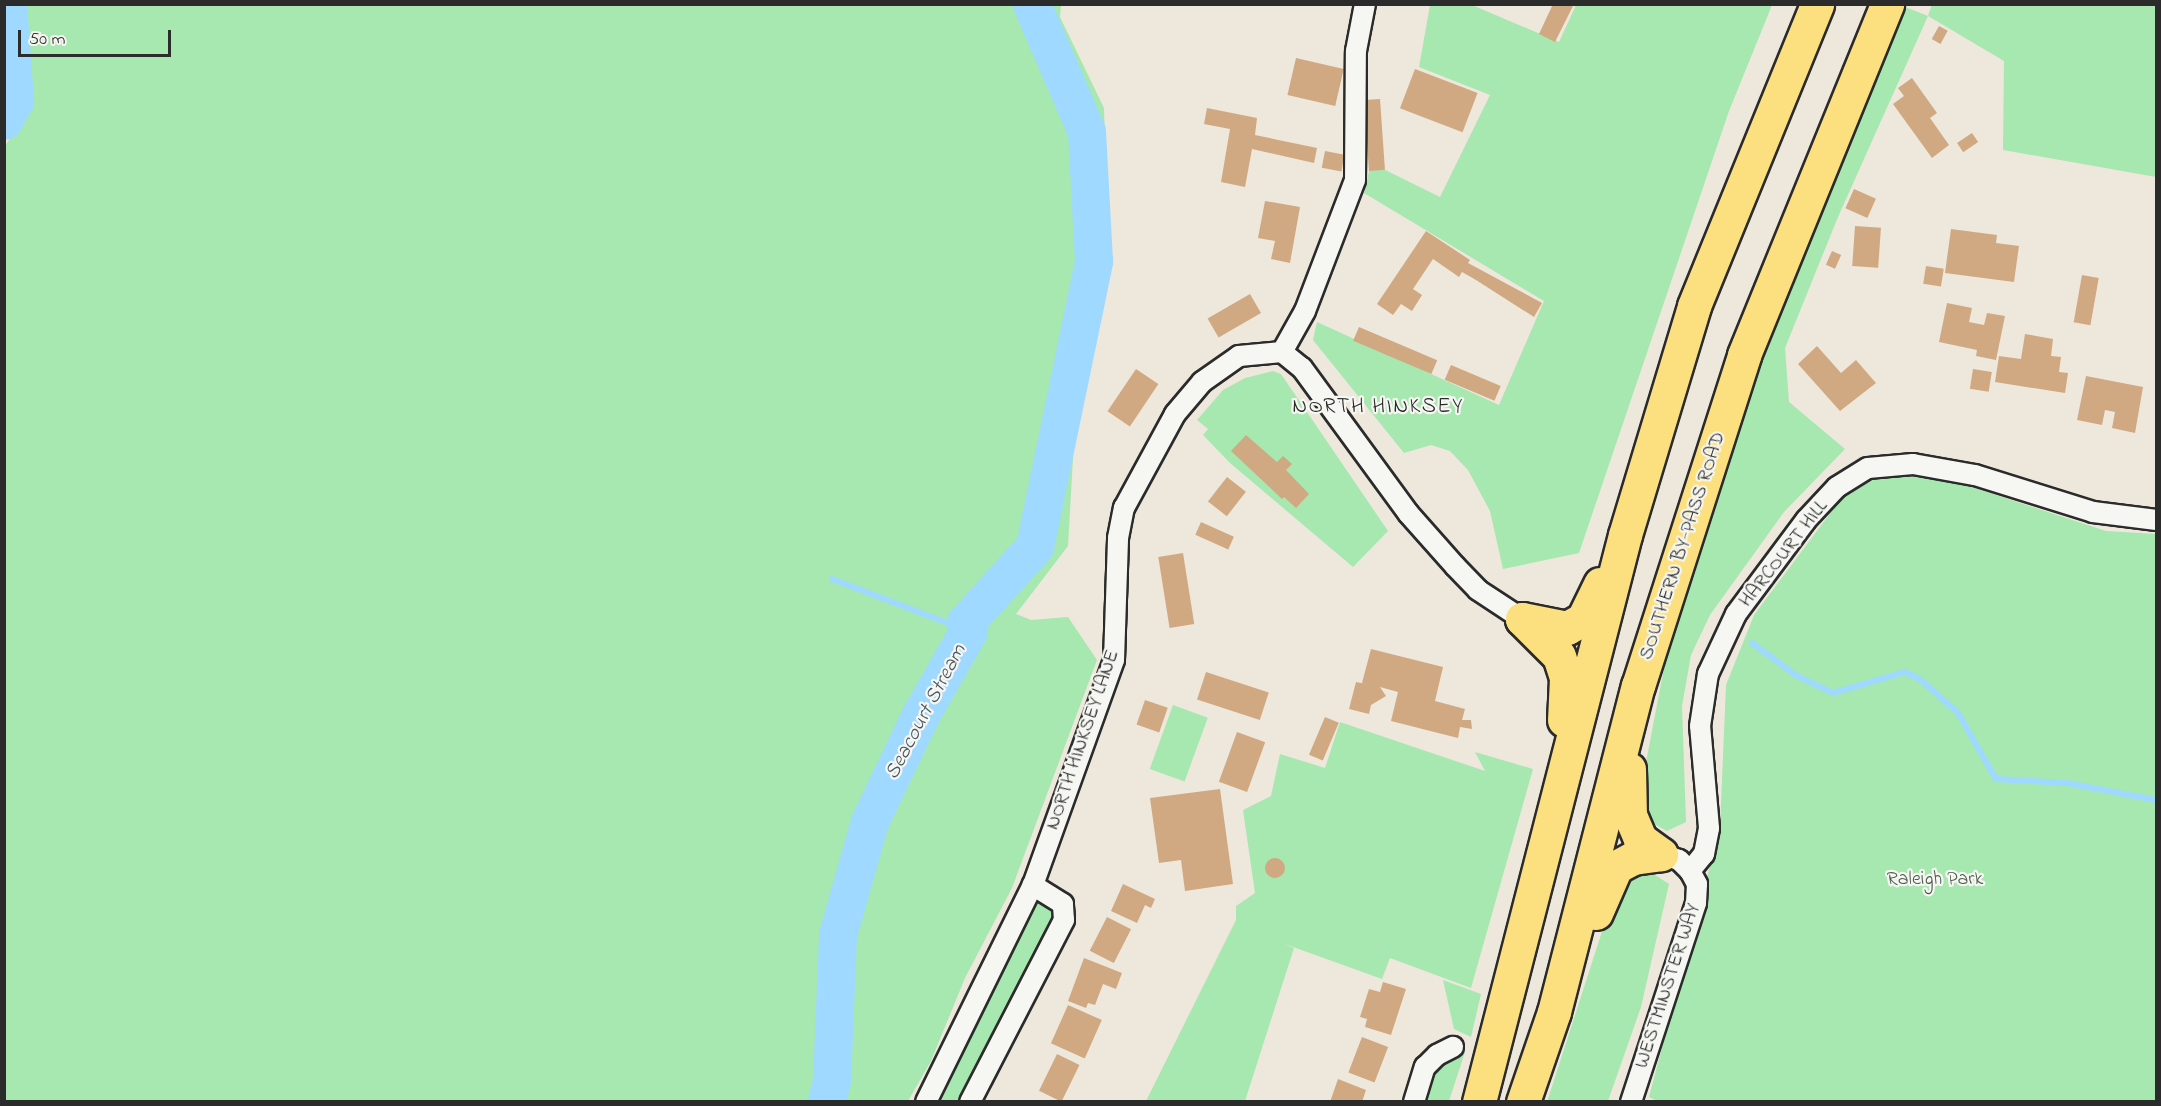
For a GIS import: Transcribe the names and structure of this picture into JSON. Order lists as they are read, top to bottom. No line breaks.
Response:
{"streets":{"highway":["SOUTHERN BY-PASS ROAD"],"street":["HARCOURT HILL","NORTH HINKSEY LANE","WESTMINSTER WAY"]},"crossings":[["HARCOURT HILL","WESTMINSTER WAY"]],"districts":["NORTH HINKSEY"],"water":["Seacourt Stream"],"parks":["Raleigh Park"],"scale_bar":"50 m"}
